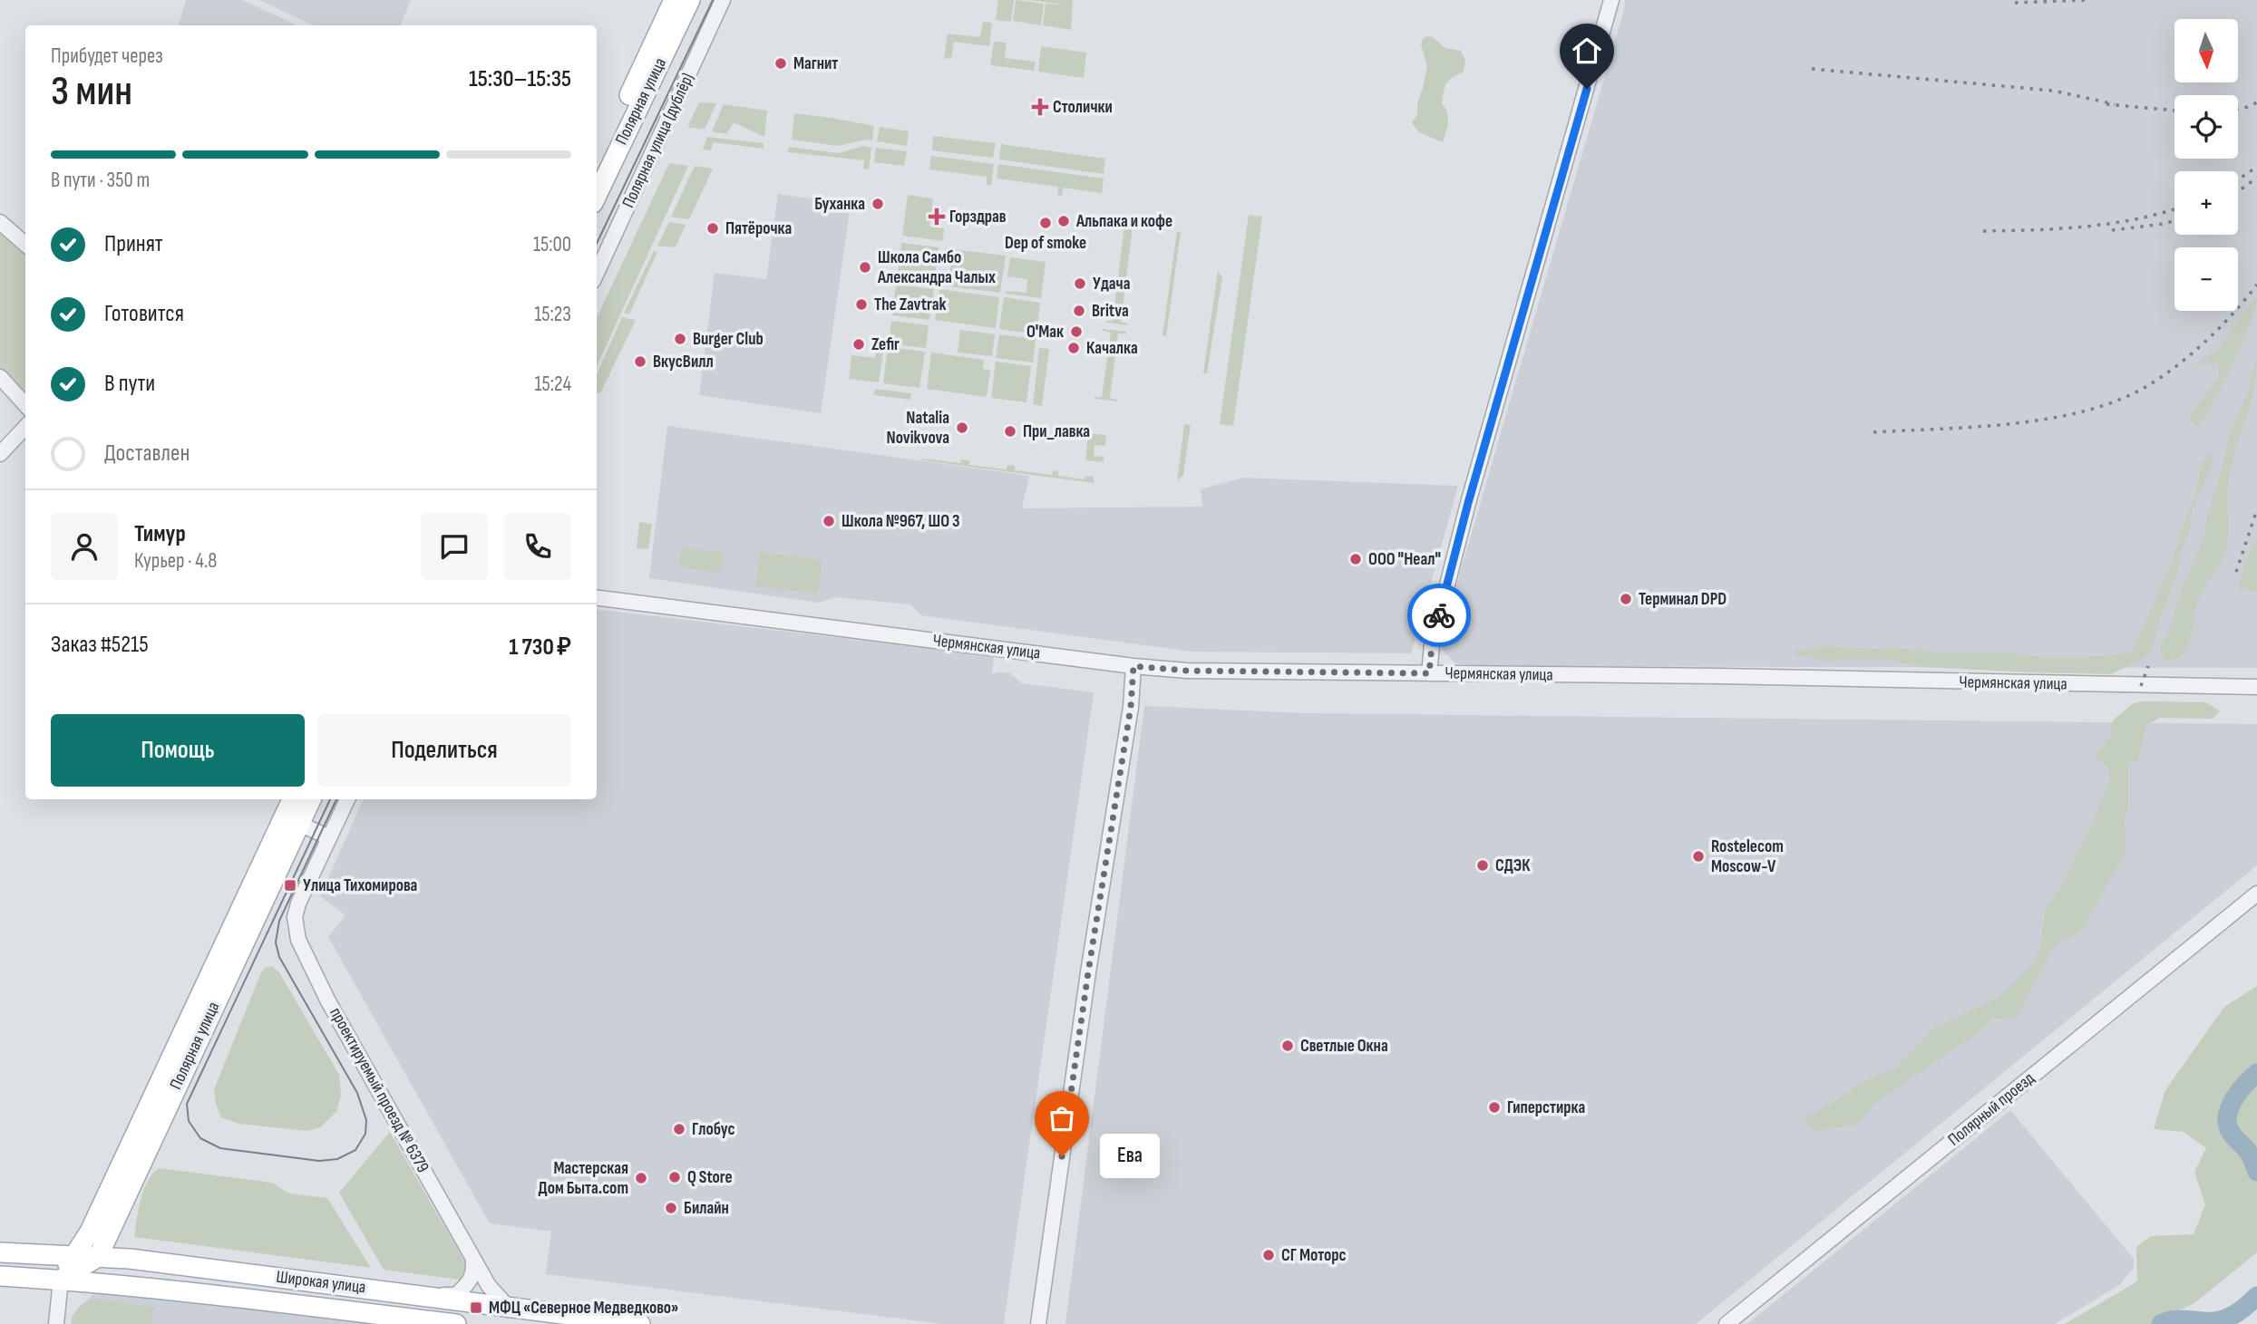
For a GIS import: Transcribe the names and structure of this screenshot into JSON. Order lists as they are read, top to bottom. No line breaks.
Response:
{"streets":{"main road":["Полярная улица","Широкая улица"],"street":["Полярная улица (дублёр)","Чермянская улица","проектируемый проезд № 6379","Полярный проезд"]},"crossings":[["Полярная улица","Широкая улица"],["проектируемый проезд № 6379","Широкая улица"]],"places":{"other":["Магнит","Буханка","Альпака и кофе","Dep of smoke","Пятёрочка","Школа Самбо Александра Чалых","Удача","The Zavtrak","Britva","О'Мак","Burger Club","Zefir","Качалка","ВкусВилл","Natalia Novikvova","При_лавка","Школа №967, ШО 3","ООО \"Неал\"","Терминал DPD","Rostelecom Moscow-V","СДЭК","Светлые Окна","Гиперстирка","Глобус","Ева","Q Store","Мастерская Дом Быта.com","Билайн","СГ Моторс"],"health":["Столички","Горздрав"],"transit":["Улица Тихомирова","МФЦ «Северное Медведково»"]},"north":"bottom","page":{"map_buttons":["+","−"],"heading":["3 мин","Прибудет через","15:30–15:35"],"panel":["Тимур","Курьер · 4.8","Заказ #5215","1 730 ₽"],"bar":"В пути · 350 m","list":[["Принят","15:00"],["Готовится","15:23"],["В пути","15:24"],"Доставлен"],"buttons":["Помощь","Поделиться"],"bubble":"Ева"}}
